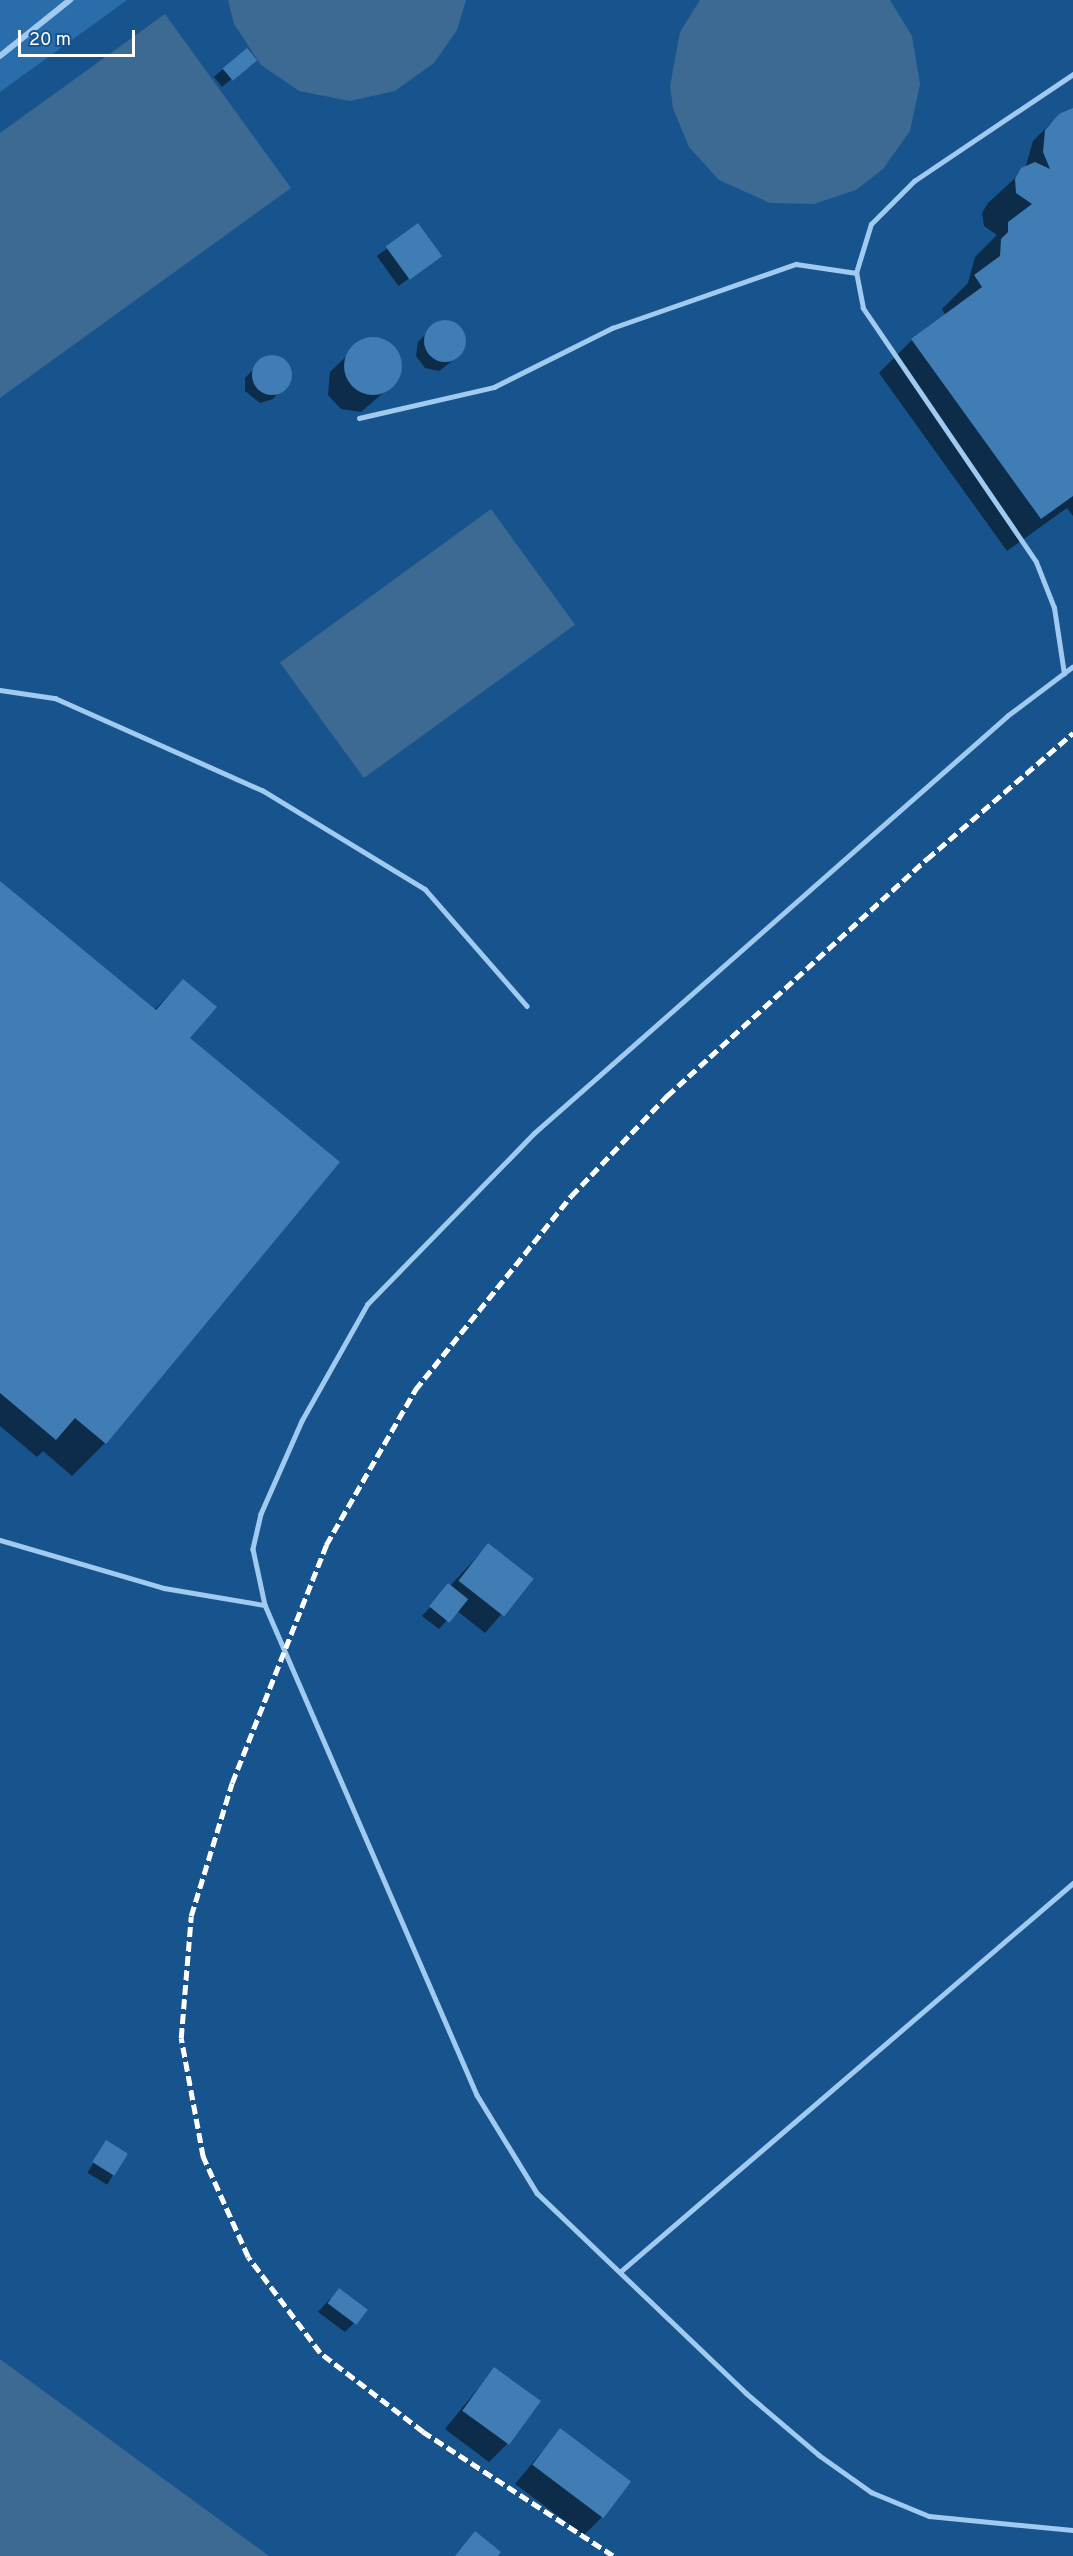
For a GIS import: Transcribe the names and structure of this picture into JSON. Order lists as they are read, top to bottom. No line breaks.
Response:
{"scale_bar":"20 m"}
